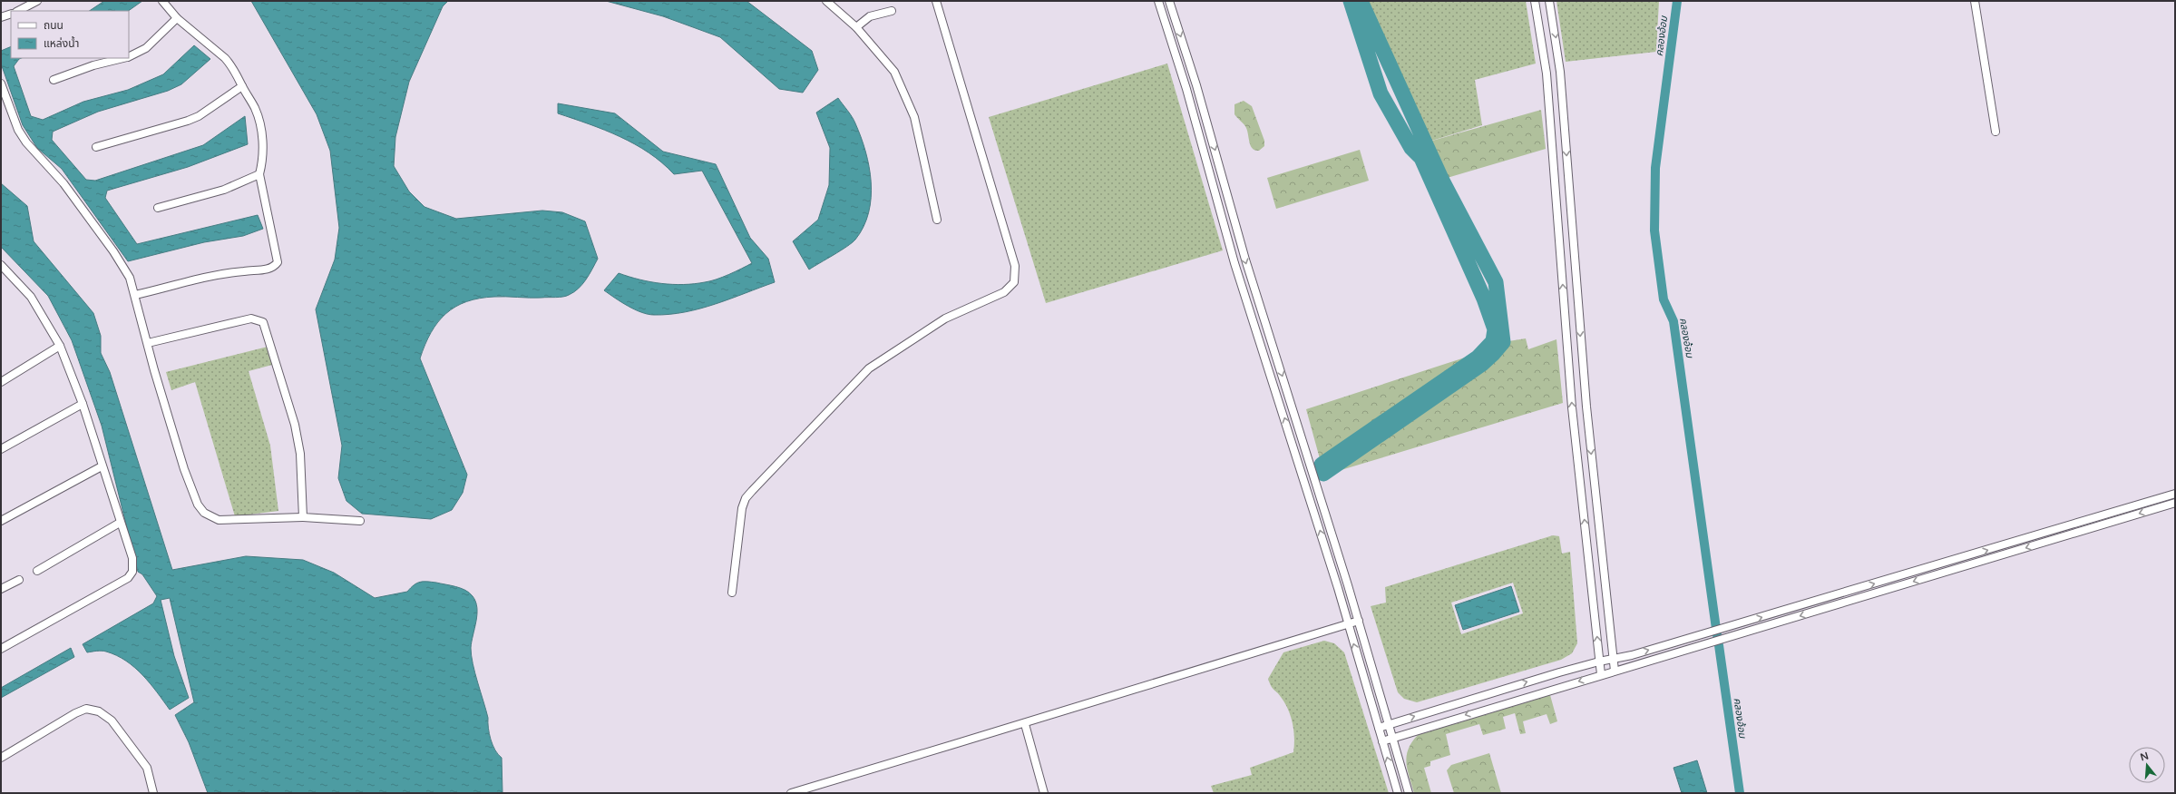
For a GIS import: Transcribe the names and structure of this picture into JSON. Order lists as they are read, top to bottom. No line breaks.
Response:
{"water":["คลองอ้อม"],"legend":["ถนน","แหล่งน้ำ"],"north":"top"}
